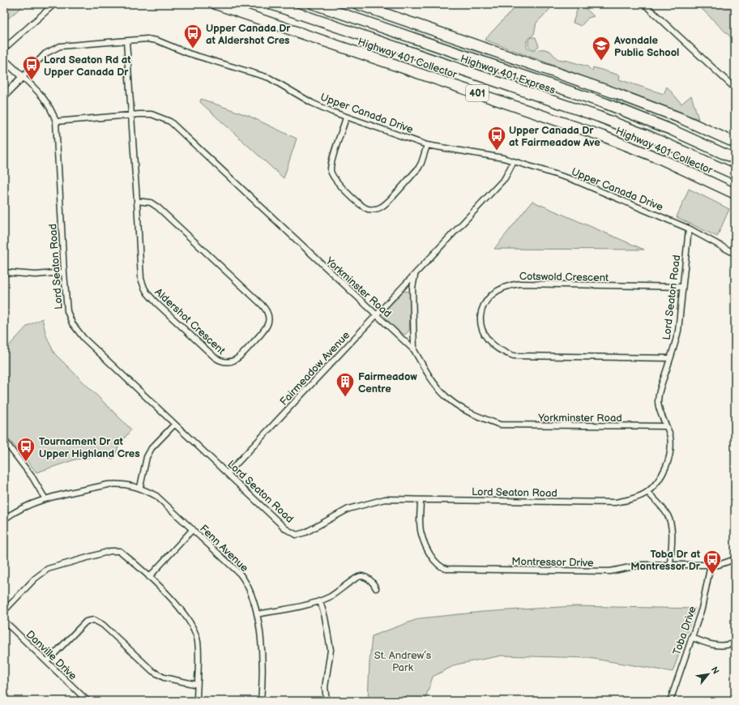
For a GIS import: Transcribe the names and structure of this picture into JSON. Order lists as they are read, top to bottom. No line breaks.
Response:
{"streets":{"highway":["Highway 401 Collector","Highway 401 Express","401"],"street":["Upper Canada Drive","Lord Seaton Road","Cotswold Crescent","Yorkminster Road","Aldershot Crescent","Fairmeadow Avenue","Fenn Avenue","Montressor Drive","Toba Drive","Danville Drive"]},"crossings":[["Upper Canada Drive","Lord Seaton Road"],["Upper Canada Drive","Aldershot Crescent"],["Upper Canada Drive","Fairmeadow Avenue"],["Lord Seaton Road","Cotswold Crescent"],["Lord Seaton Road","Yorkminster Road"],["Lord Seaton Road","Fairmeadow Avenue"],["Lord Seaton Road","Montressor Drive"],["Yorkminster Road","Aldershot Crescent"],["Yorkminster Road","Fairmeadow Avenue"],["Montressor Drive","Toba Drive"]],"parks":["St. Andrew’s Park"],"places":{"bus stop":["Upper Canada Dr at Aldershot Cres","Lord Seaton Rd at Upper Canada Dr","Upper Canada Dr at Fairmeadow Ave","Tournament Dr at Upper Highland Cres","Toba Dr at Montressor Dr"],"school or university":["Avondale Public School"],"building":["Fairmeadow Centre"]},"north":"top right"}
